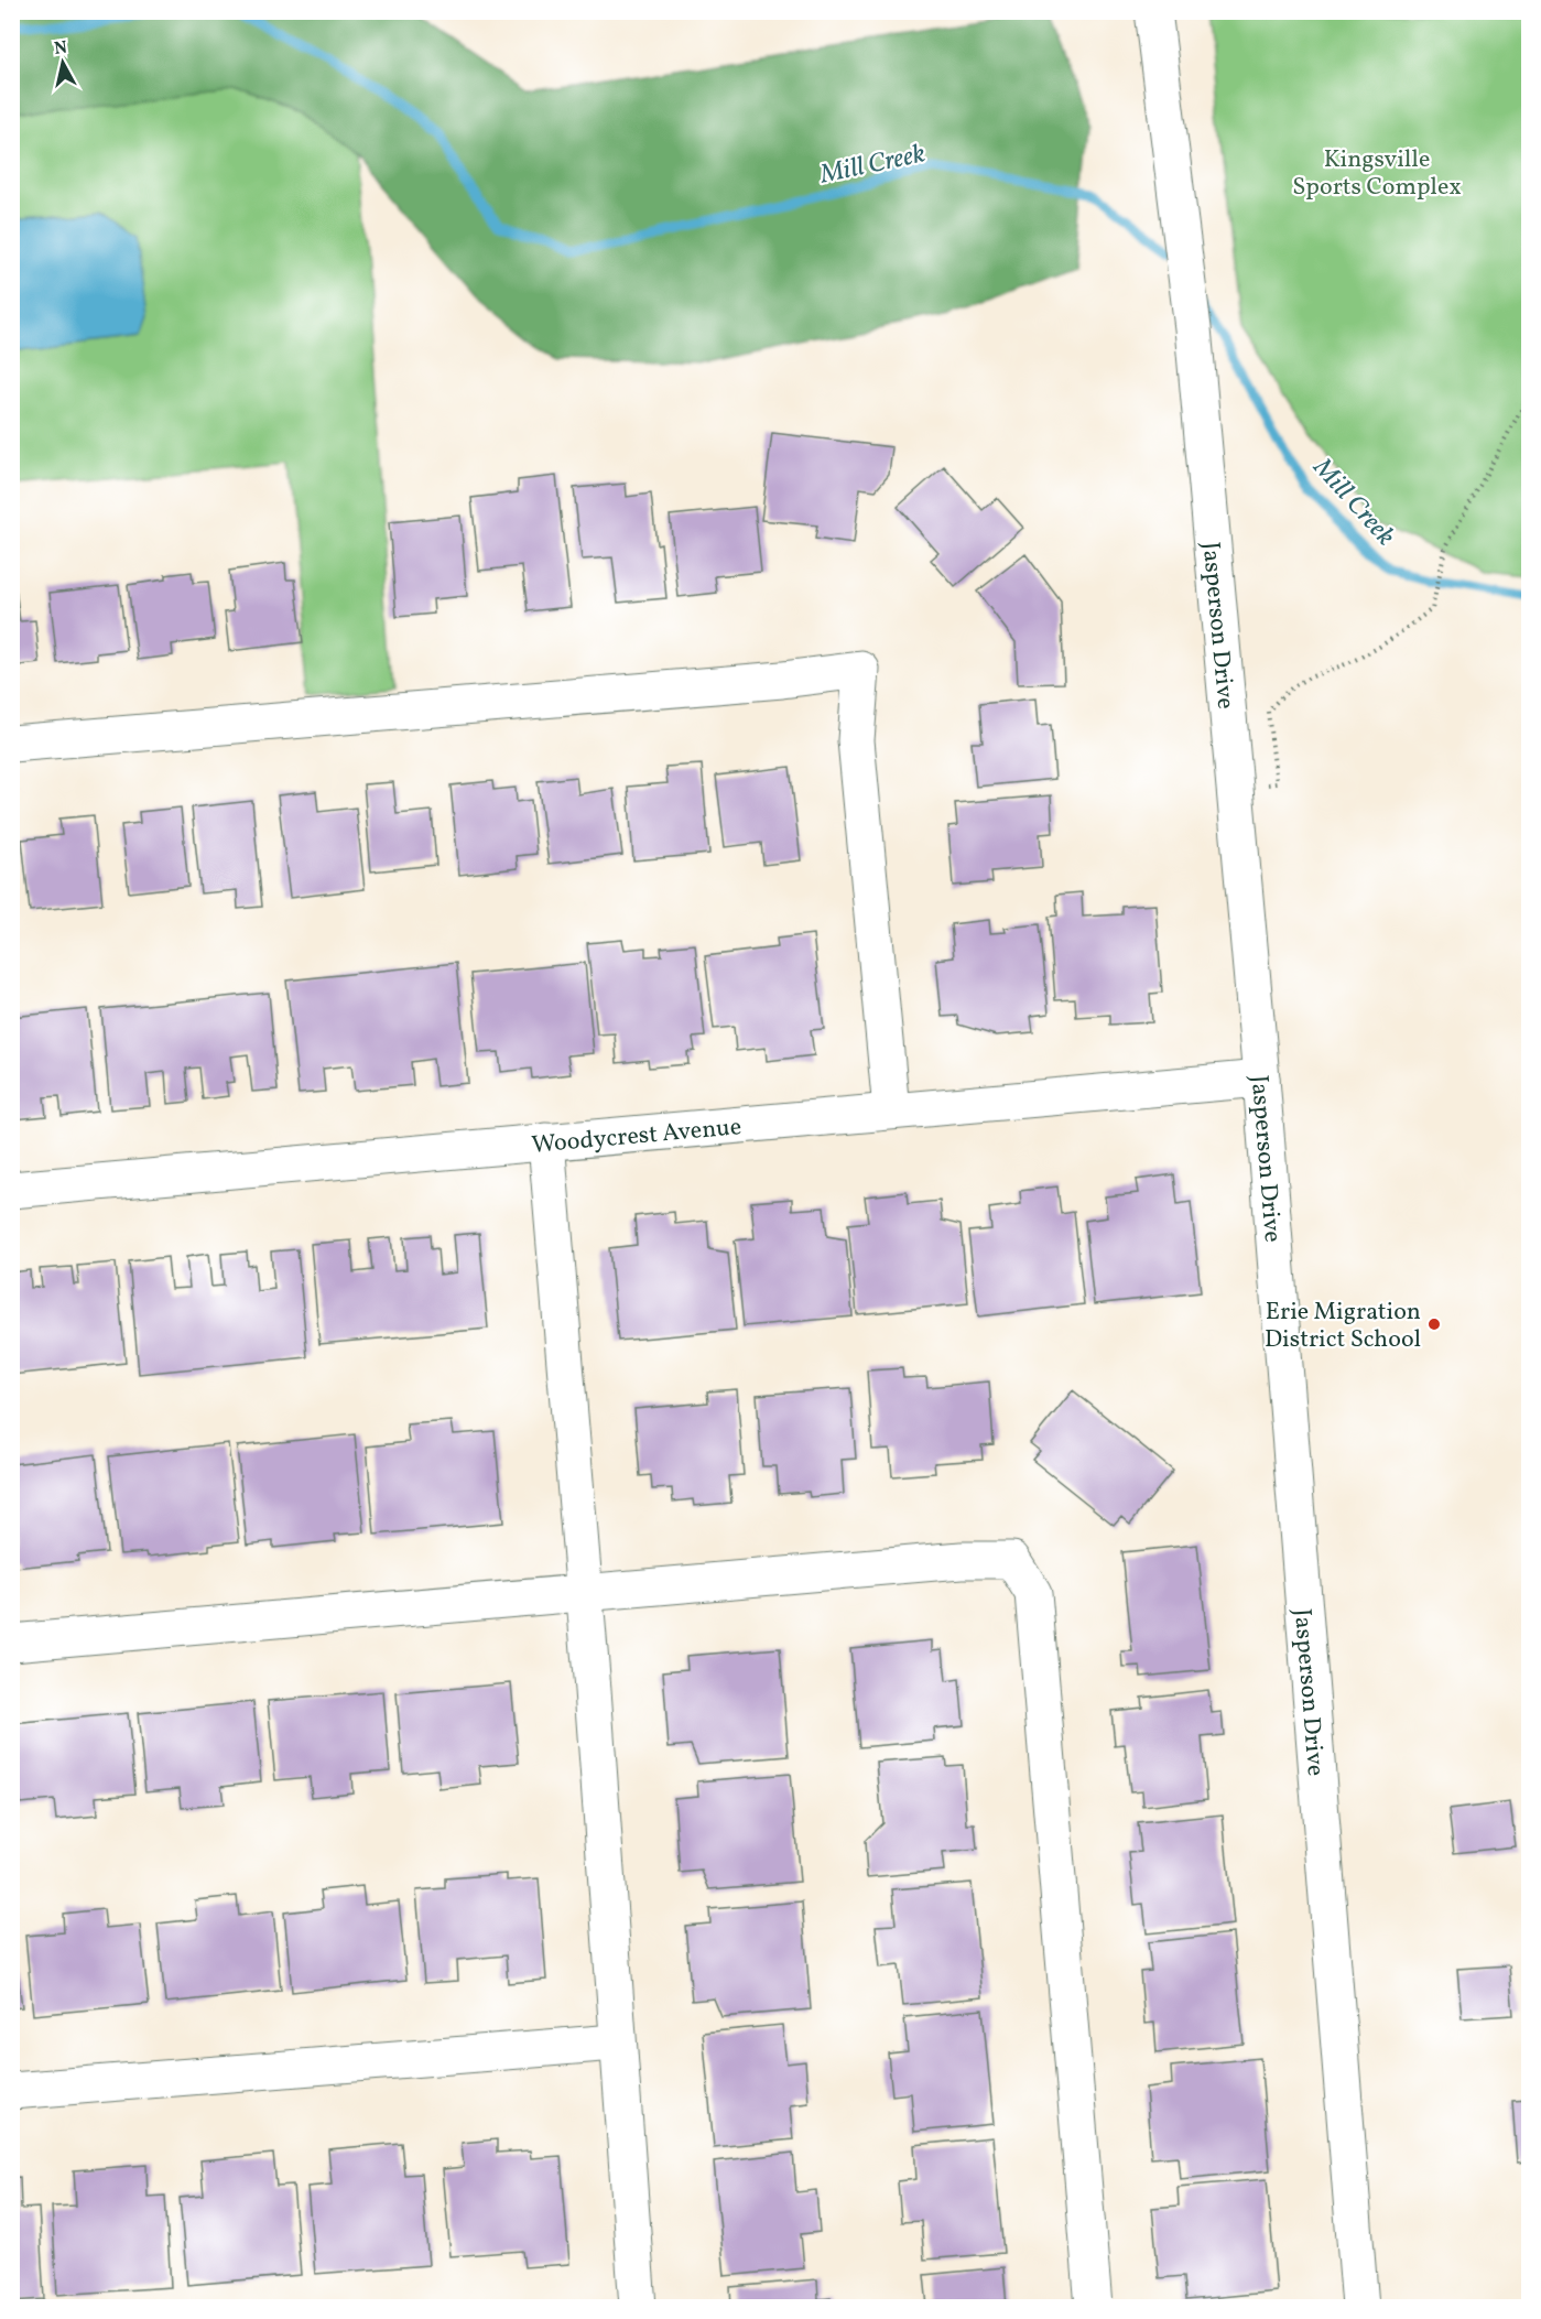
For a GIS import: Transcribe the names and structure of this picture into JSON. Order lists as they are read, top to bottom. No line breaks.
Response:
{"streets":{"street":["Jasperson Drive","Woodycrest Avenue"]},"crossings":[["Jasperson Drive","Woodycrest Avenue"]],"water":["Mill Creek"],"parks":["Kingsville Sports Complex"],"places":["Erie Migration District School"],"north":"top"}
